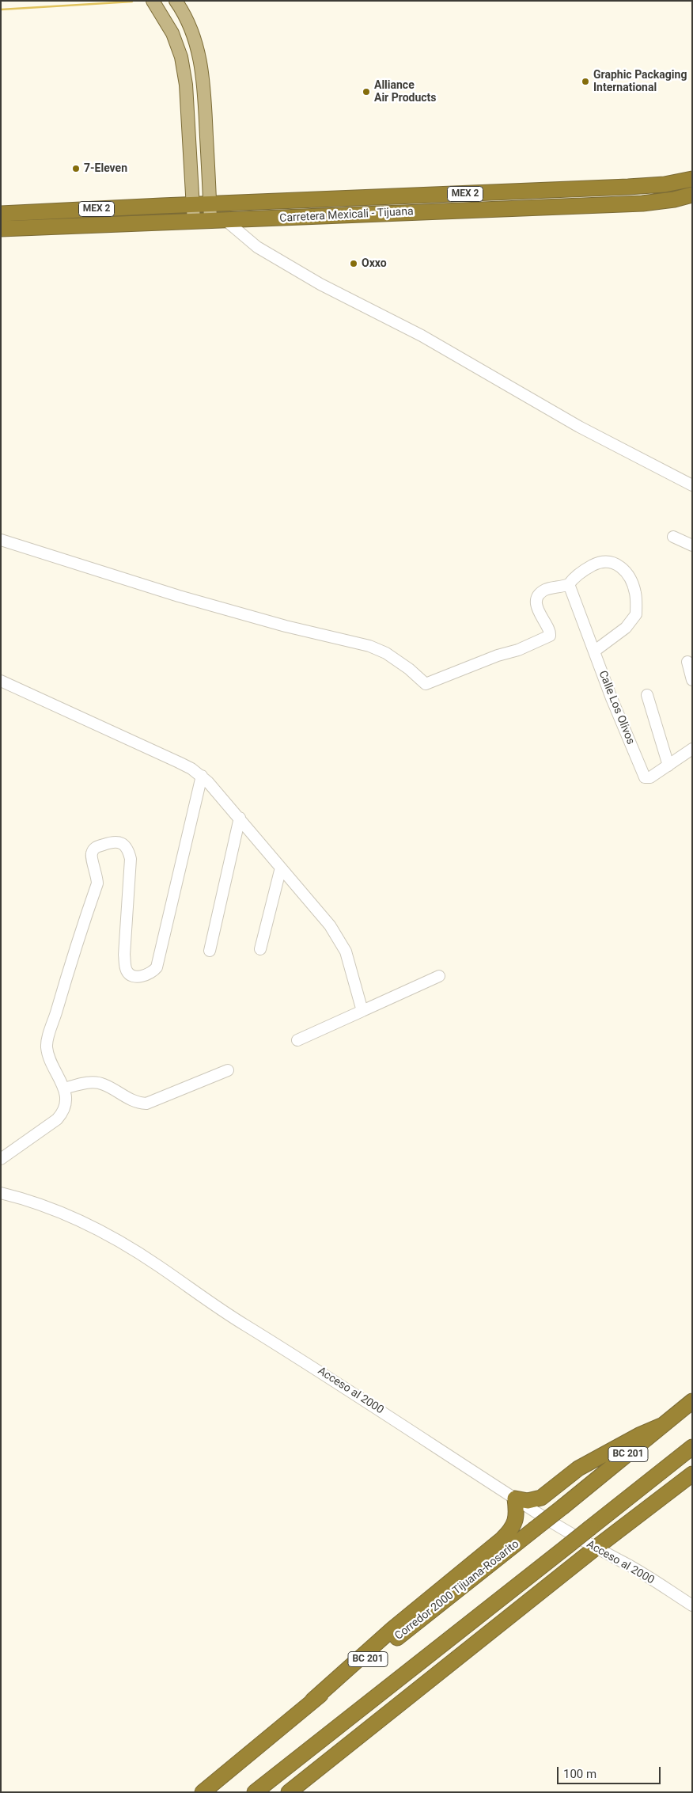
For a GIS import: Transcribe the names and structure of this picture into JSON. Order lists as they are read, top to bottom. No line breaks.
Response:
{"streets":{"highway":["MEX 2","Carretera Mexicali - Tijuana","BC 201","Corredor 2000 Tijuana-Rosarito"],"street":["Calle Los Olivos","Acceso al 2000"]},"places":["Graphic Packaging International","Alliance Air Products","7-Eleven","Oxxo"],"scale_bar":"100 m"}
